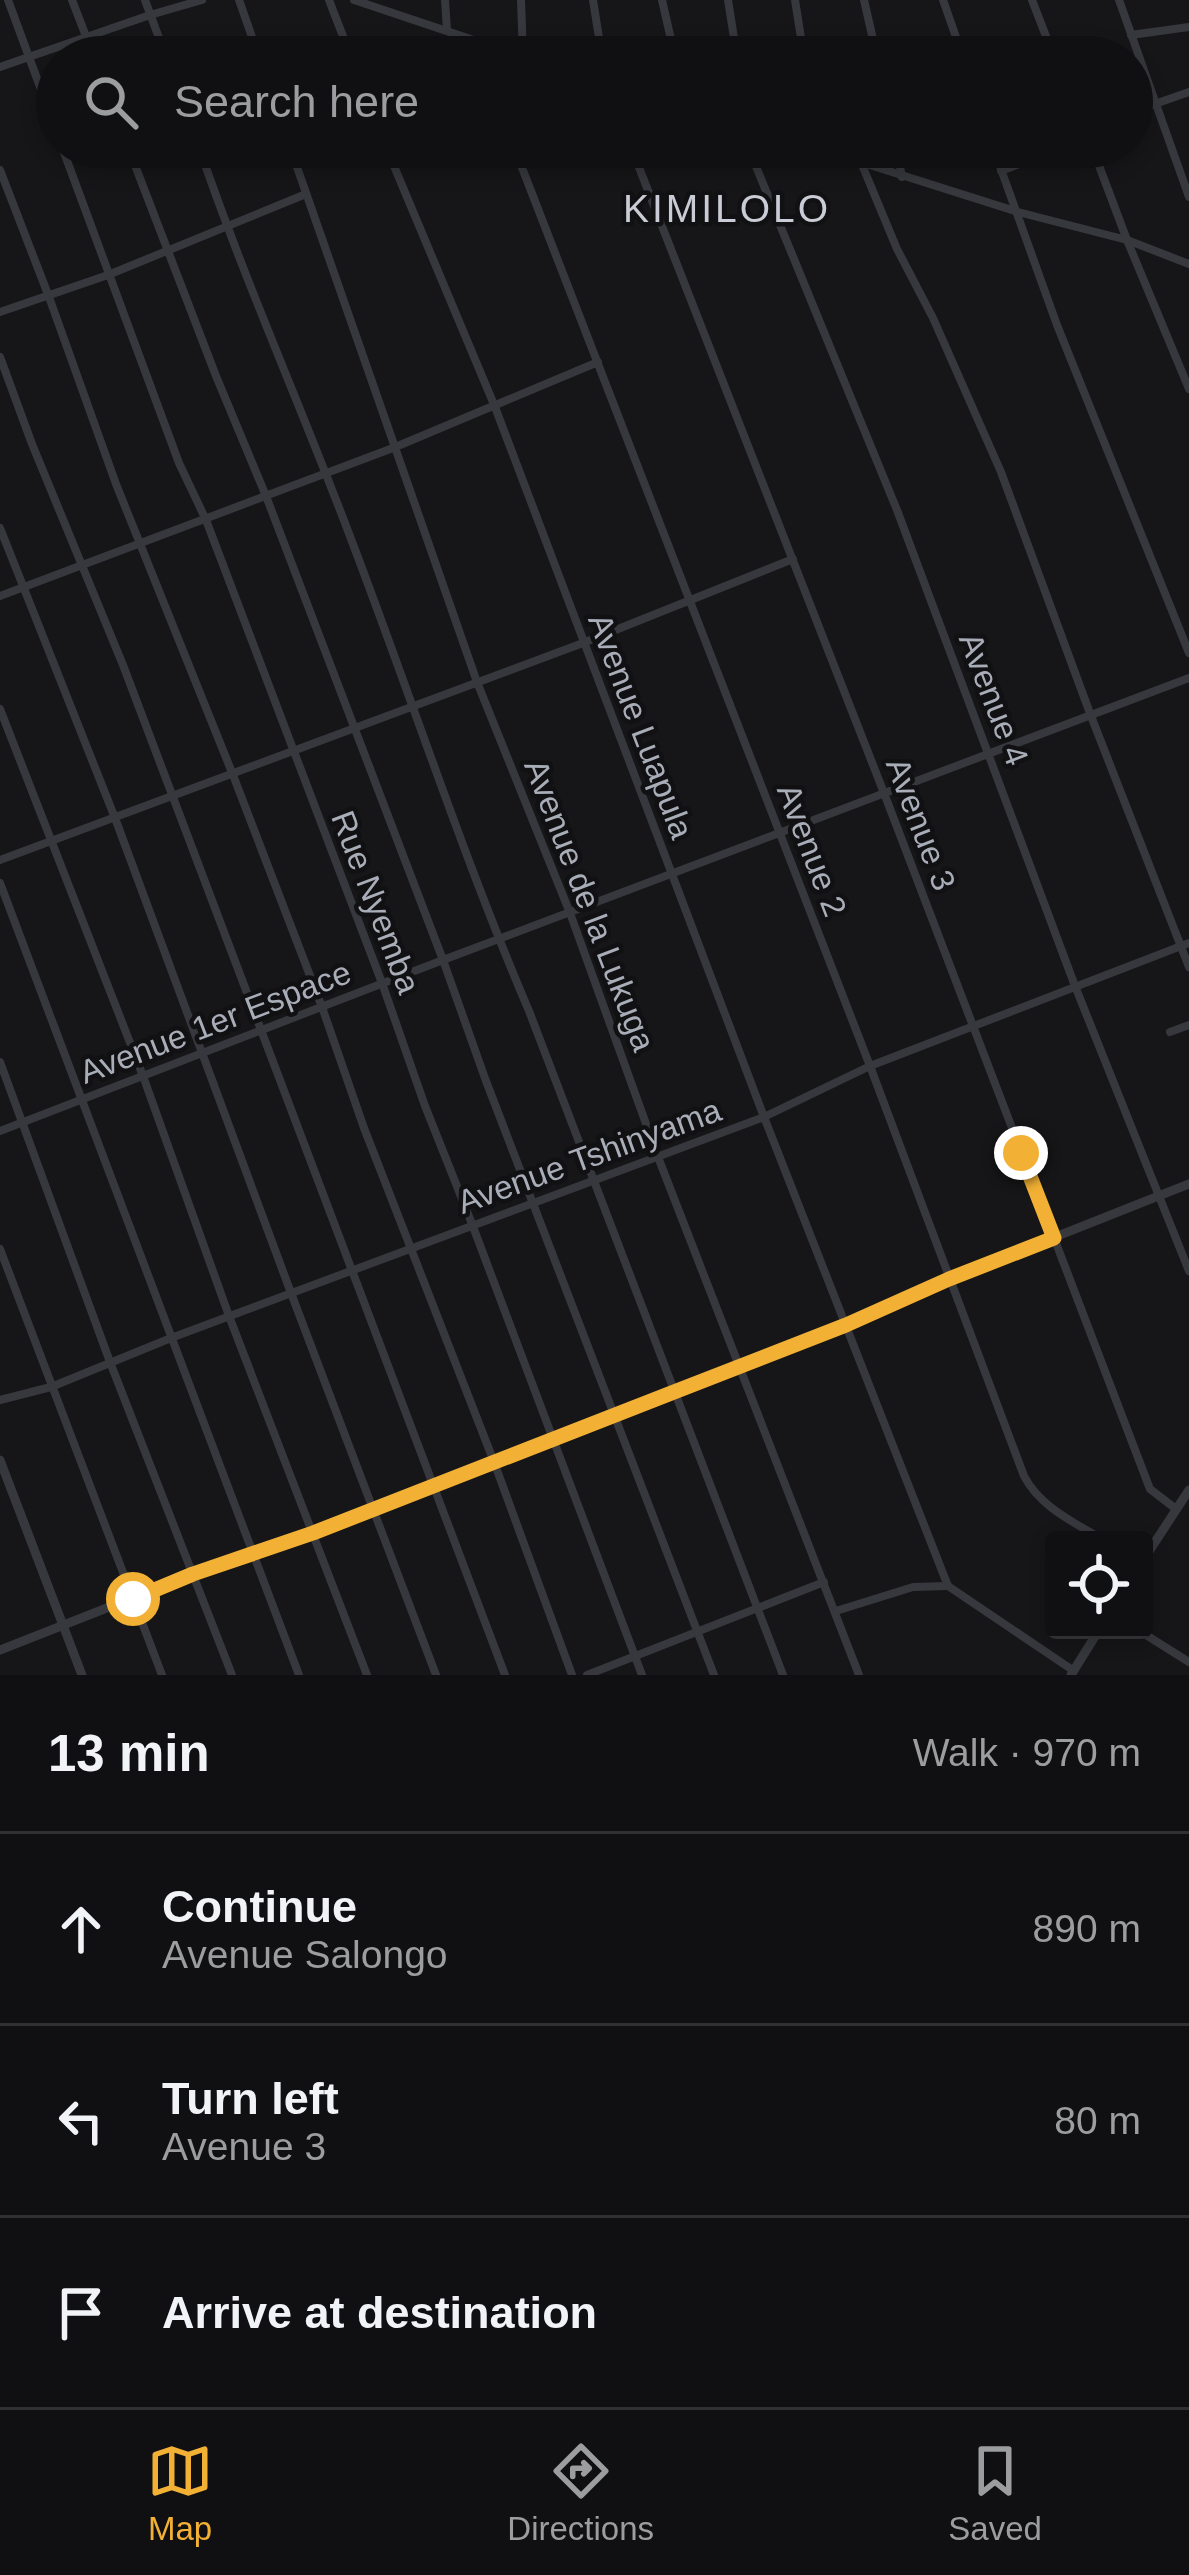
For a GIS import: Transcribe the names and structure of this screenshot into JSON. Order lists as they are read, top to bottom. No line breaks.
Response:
{"streets":{"street":["Avenue 4","Avenue Luapula","Avenue 3","Avenue 2","Rue Nyemba","Avenue de la Lukuga","Avenue 1er Espace","Avenue Tshinyama"]},"crossings":[["Avenue 4","Avenue 1er Espace"],["Avenue 4","Avenue Tshinyama"],["Avenue Luapula","Avenue 1er Espace"],["Avenue Luapula","Avenue Tshinyama"],["Avenue 3","Avenue 1er Espace"],["Avenue 3","Avenue Tshinyama"],["Avenue 2","Avenue 1er Espace"],["Avenue 2","Avenue Tshinyama"],["Rue Nyemba","Avenue 1er Espace"],["Rue Nyemba","Avenue Tshinyama"],["Avenue de la Lukuga","Avenue 1er Espace"],["Avenue de la Lukuga","Avenue Tshinyama"]],"districts":["KIMILOLO"],"page":{"search":"Search here","heading":["13 min","Walk · 970 m"],"list":[["Continue","Avenue Salongo","890 m"],["Turn left","Avenue 3","80 m"],"Arrive at destination"],"nav":["Map","Directions","Saved"]}}
